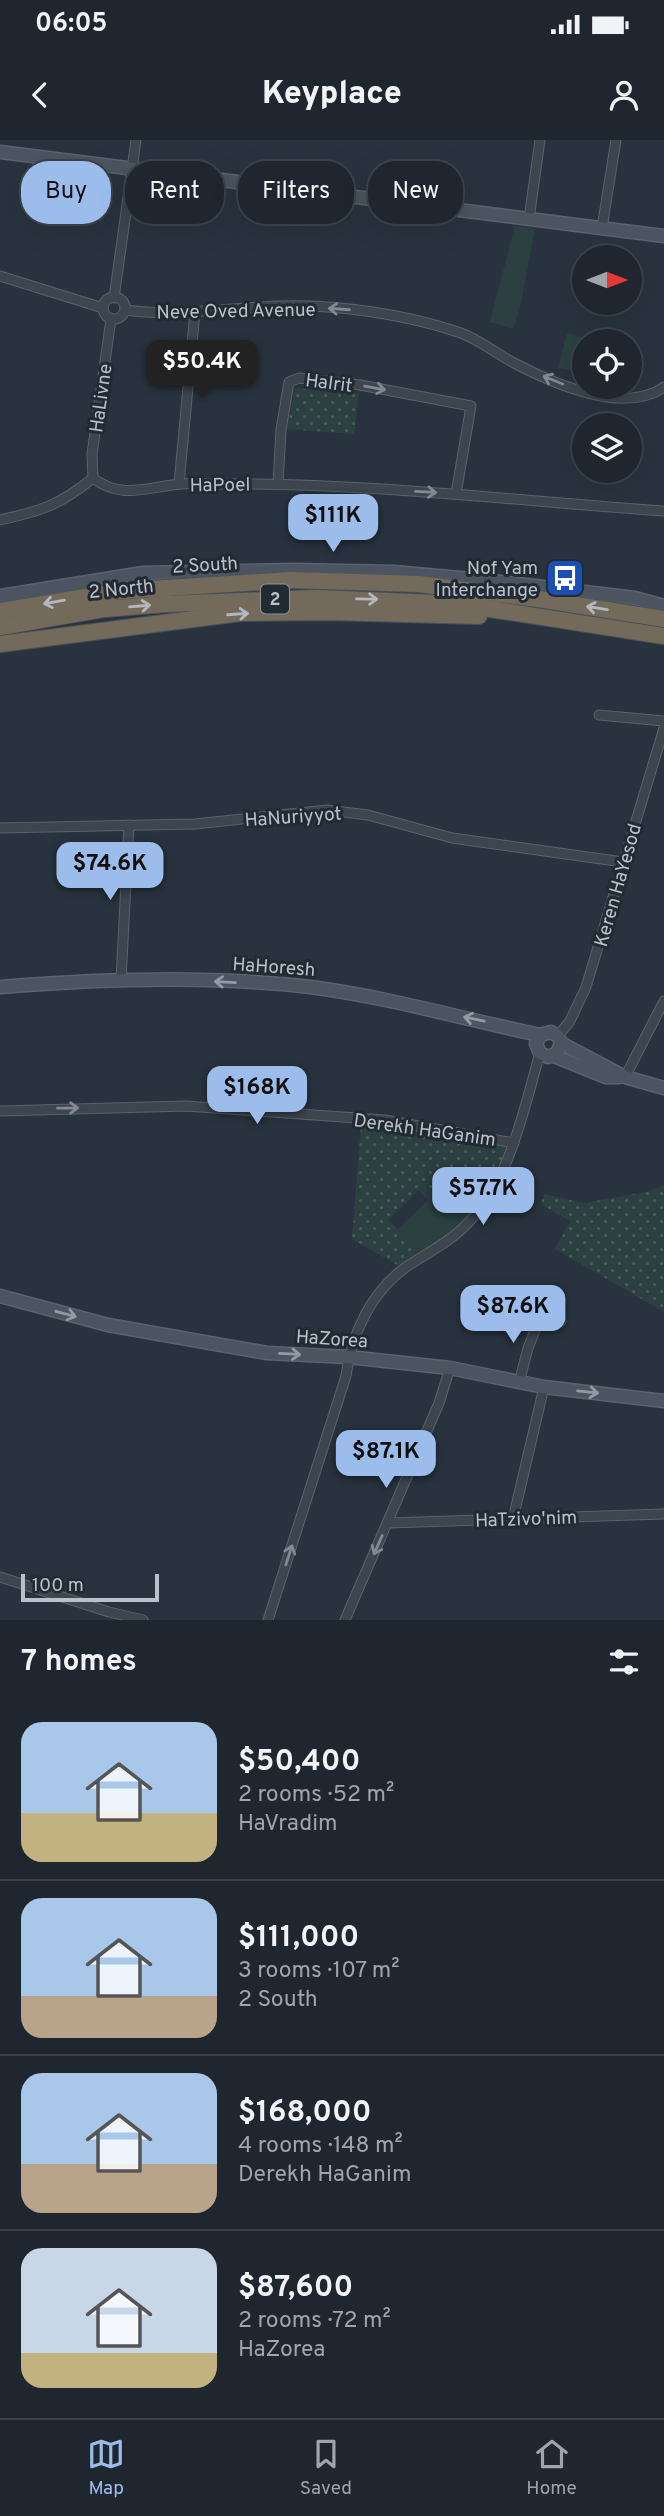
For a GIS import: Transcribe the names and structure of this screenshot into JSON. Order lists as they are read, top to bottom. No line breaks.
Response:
{"streets":{"highway":["2 South","2 North","2"],"street":["Neve Oved Avenue","HaIrit","HaLivne","HaPoel","HaNuriyyot","Keren HaYesod","HaHoresh","Derekh HaGanim","HaZorea","HaTzivo'nim"]},"crossings":[["Neve Oved Avenue","HaLivne"],["HaIrit","HaPoel"],["HaLivne","HaPoel"],["HaNuriyyot","Keren HaYesod"],["Keren HaYesod","HaHoresh"]],"one_way":["Neve Oved Avenue","HaHoresh","Derekh HaGanim","HaZorea"],"places":{"bus stop":["Nof Yam Interchange"]},"scale_bar":"100 m","north":"right","page":{"status":"06:05","header":"Keyplace","chip":["Buy","Rent","Filters","New"],"price":["$50.4K","$111K","$74.6K","$168K","$57.7K","$87.6K","$87.1K"],"scale":"100 m","heading":"7 homes","list":[{"name":"$50,400","note":"2 rooms · 52 m² · HaVradim"},{"name":"$111,000","note":"3 rooms · 107 m² · 2 South"},{"name":"$168,000","note":"4 rooms · 148 m² · Derekh HaGanim"},{"name":"$87,600","note":"2 rooms · 72 m² · HaZorea"}],"tabs":["Map","Saved","Home"]}}
